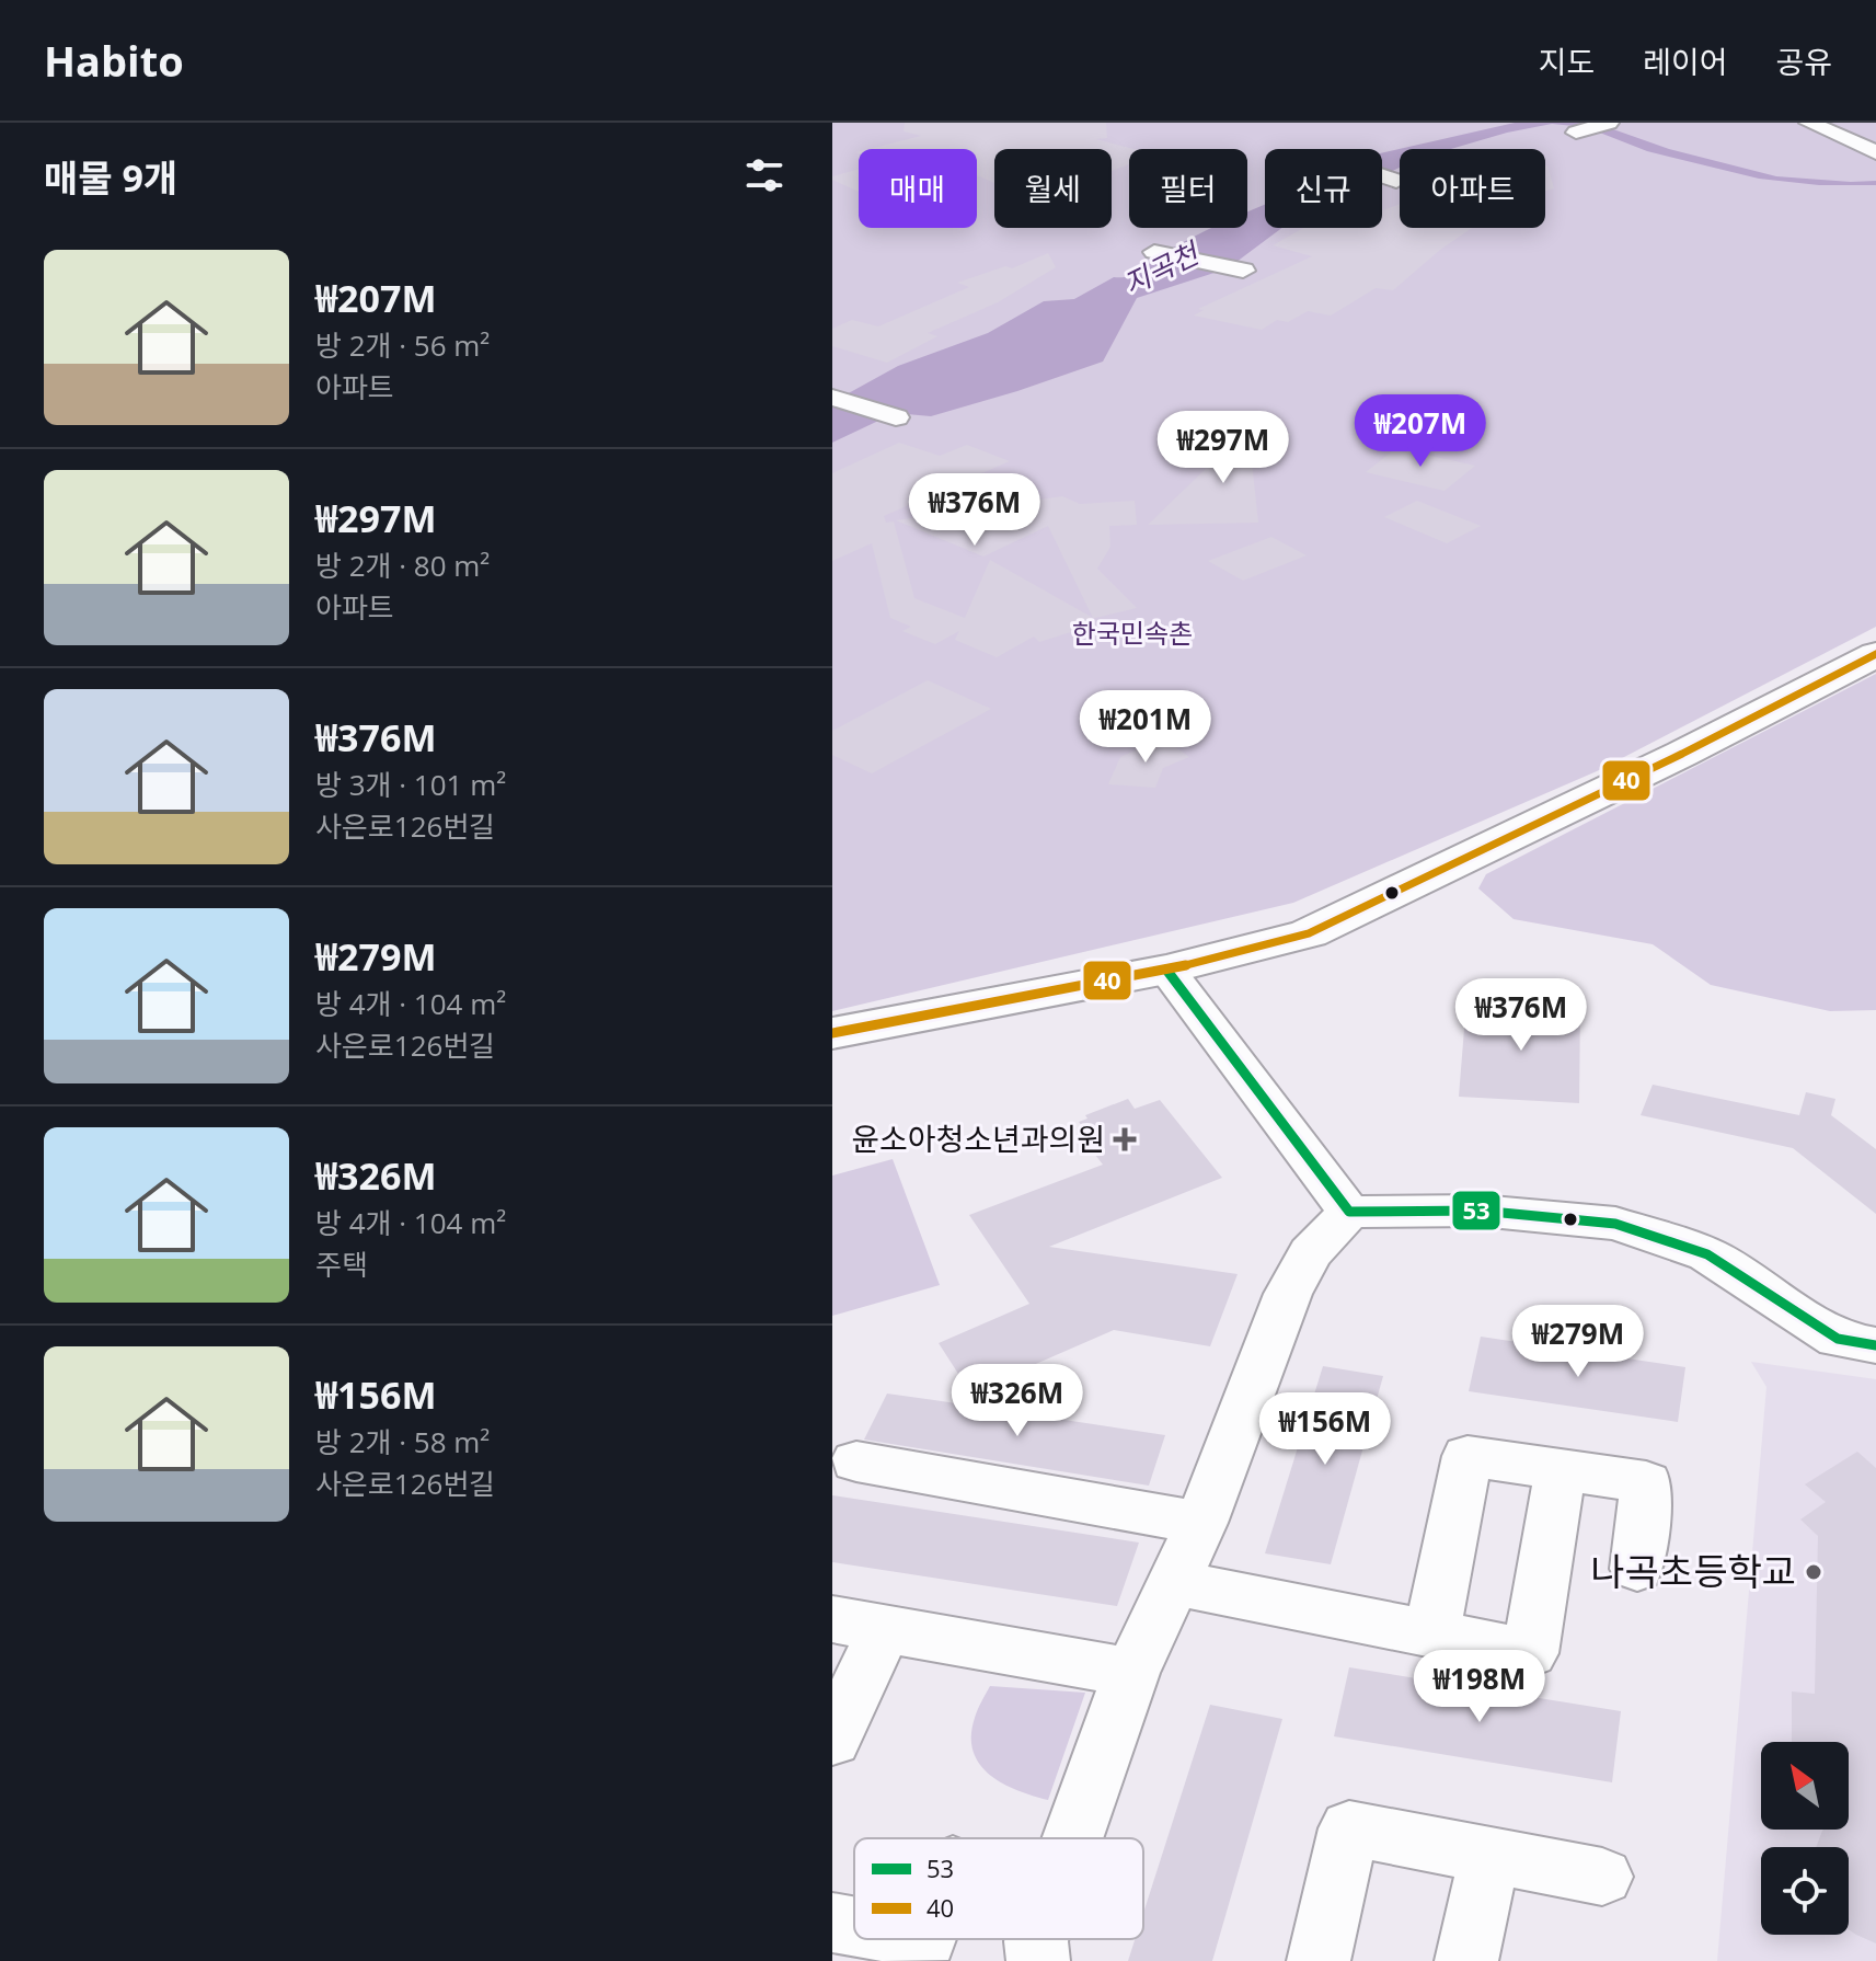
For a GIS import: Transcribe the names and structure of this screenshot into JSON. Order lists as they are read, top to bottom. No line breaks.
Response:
{"water":["지곡천"],"parks":["한국민속촌"],"places":{"health":["윤소아청소년과의원"],"other":["나곡초등학교"]},"lines":["transit line 40","transit line 53"],"legend":["53","40"],"north":"top left","page":{"header":"Habito","nav":["지도","레이어","공유"],"heading":"매물 9개","chip":["매매","월세","필터","신규","아파트"],"list":[{"name":"₩207M","note":"방 2개 · 56 m² · 아파트"},{"name":"₩297M","note":"방 2개 · 80 m² · 아파트"},{"name":"₩376M","note":"방 3개 · 101 m² · 사은로126번길"},{"name":"₩279M","note":"방 4개 · 104 m² · 사은로126번길"},{"name":"₩326M","note":"방 4개 · 104 m² · 주택"},{"name":"₩156M","note":"방 2개 · 58 m² · 사은로126번길"}],"price":["₩207M","₩297M","₩376M","₩201M","₩376M","₩279M","₩326M","₩156M","₩198M"]}}
